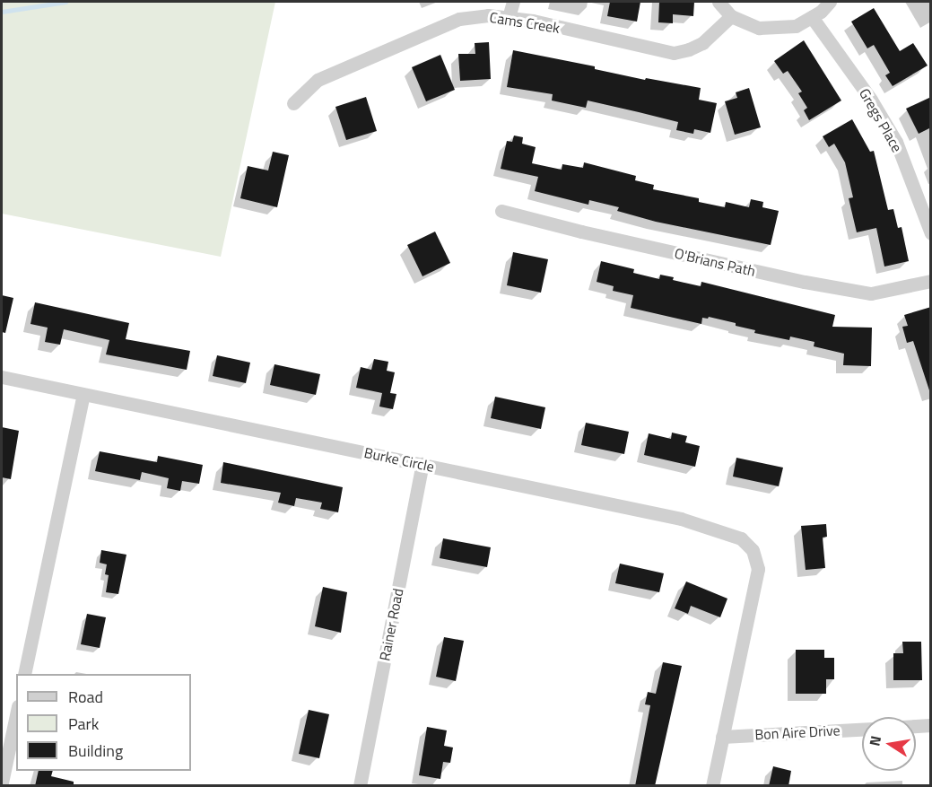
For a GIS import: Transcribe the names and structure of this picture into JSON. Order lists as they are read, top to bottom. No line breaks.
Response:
{"streets":{"street":["Cams Creek","Gregs Place","O'Brians Path","Burke Circle","Rainer Road","Bon Aire Drive"]},"crossings":[["Burke Circle","Rainer Road"],["Burke Circle","Bon Aire Drive"]],"legend":["Road","Park","Building"],"north":"left"}
